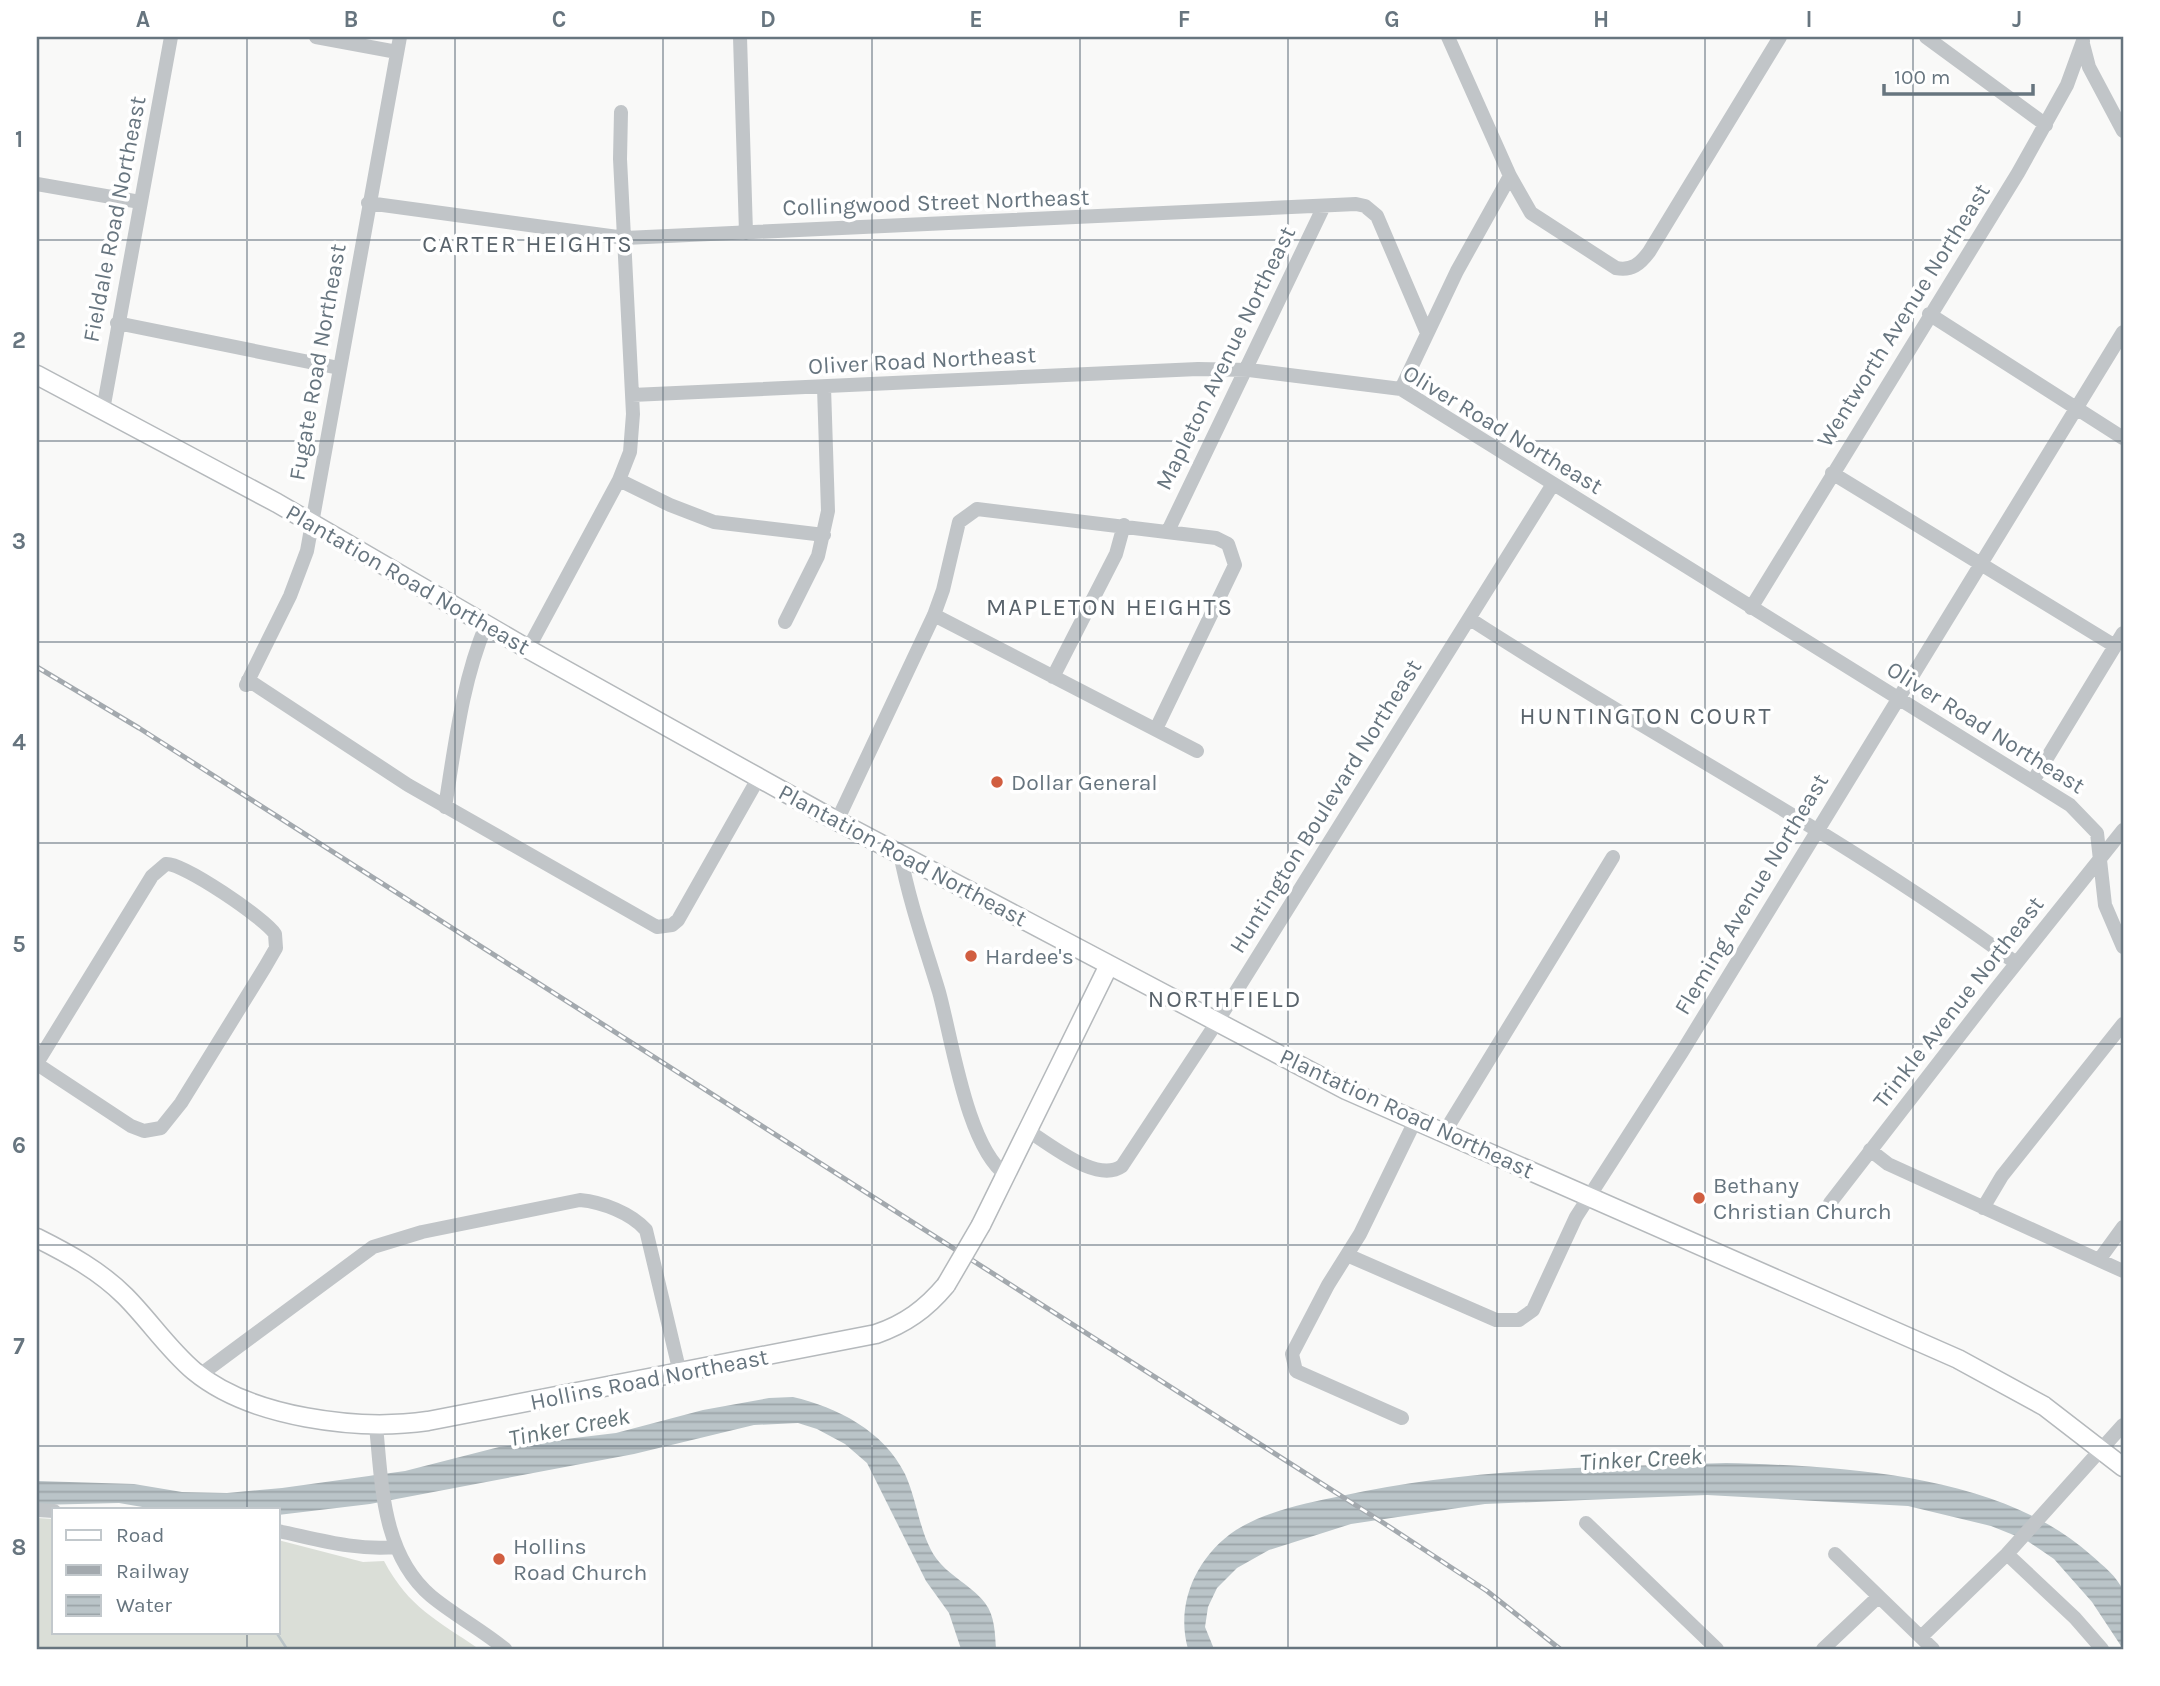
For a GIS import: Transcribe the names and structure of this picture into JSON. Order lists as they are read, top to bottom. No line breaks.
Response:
{"streets":{"main road":["Plantation Road Northeast","Hollins Road Northeast"],"street":["Collingwood Street Northeast","Fieldale Road Northeast","Wentworth Avenue Northeast","Mapleton Avenue Northeast","Oliver Road Northeast","Fugate Road Northeast","Huntington Boulevard Northeast","Fleming Avenue Northeast","Trinkle Avenue Northeast"]},"crossings":[["Collingwood Street Northeast","Mapleton Avenue Northeast"],["Collingwood Street Northeast","Fugate Road Northeast"],["Fieldale Road Northeast","Plantation Road Northeast"],["Wentworth Avenue Northeast","Oliver Road Northeast"],["Mapleton Avenue Northeast","Oliver Road Northeast"],["Oliver Road Northeast","Huntington Boulevard Northeast"],["Oliver Road Northeast","Fleming Avenue Northeast"],["Oliver Road Northeast","Trinkle Avenue Northeast"],["Fugate Road Northeast","Plantation Road Northeast"],["Plantation Road Northeast","Huntington Boulevard Northeast"],["Plantation Road Northeast","Fleming Avenue Northeast"],["Plantation Road Northeast","Hollins Road Northeast"],["Huntington Boulevard Northeast","Hollins Road Northeast"]],"districts":["CARTER HEIGHTS","MAPLETON HEIGHTS","HUNTINGTON COURT","NORTHFIELD"],"water":["Tinker Creek"],"places":["Dollar General","Hardee's","Bethany Christian Church","Hollins Road Church"],"legend":["Road","Railway","Water"],"scale_bar":"100 m","grid":{"columns":["A","B","C","D","E","F","G","H","I","J"],"rows":["1","2","3","4","5","6","7","8"]}}
